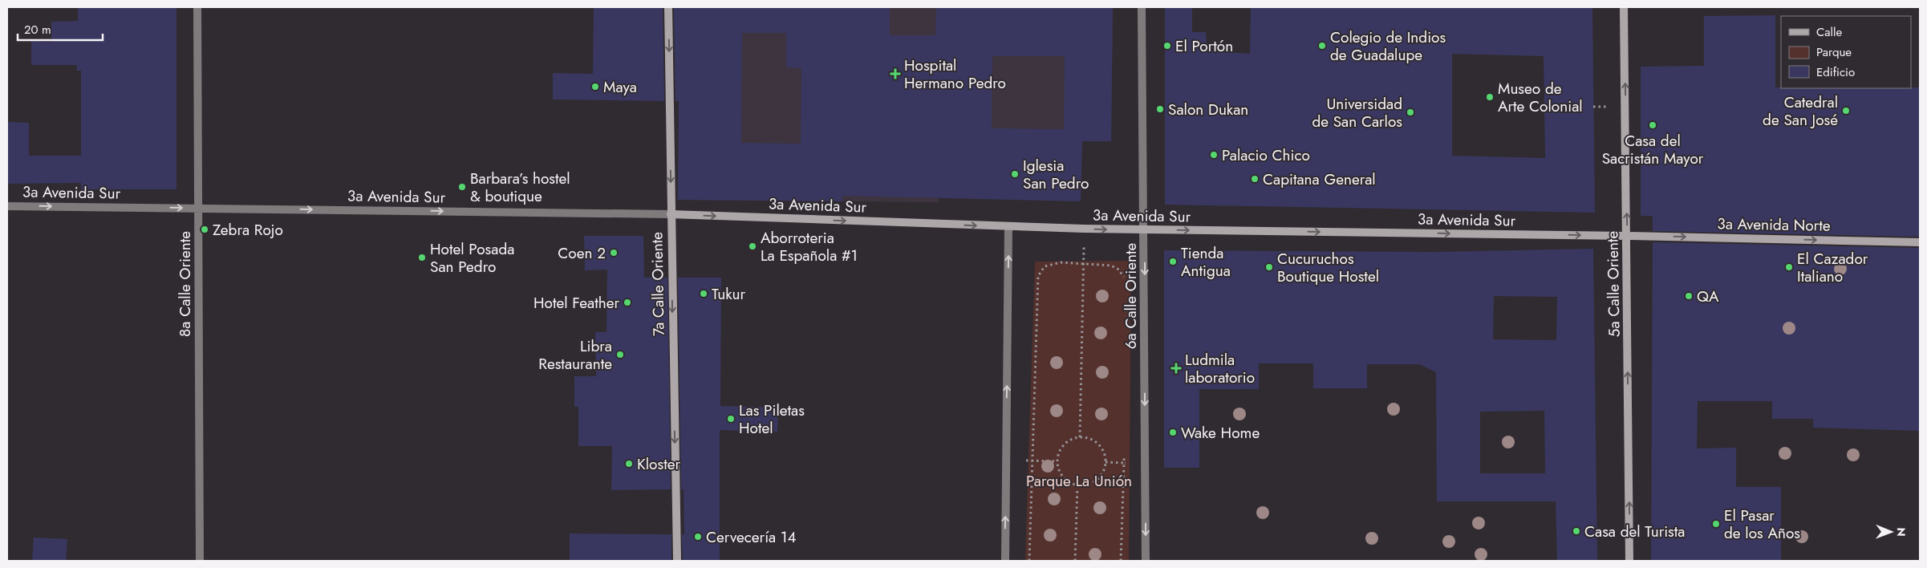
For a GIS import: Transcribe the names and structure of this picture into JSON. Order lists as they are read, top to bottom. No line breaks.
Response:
{"streets":{"street":["3a Avenida Sur","3a Avenida Norte","8a Calle Oriente","7a Calle Oriente","5a Calle Oriente","6a Calle Oriente"]},"crossings":[["3a Avenida Sur","3a Avenida Norte"],["3a Avenida Sur","8a Calle Oriente"],["3a Avenida Sur","7a Calle Oriente"],["3a Avenida Sur","5a Calle Oriente"],["3a Avenida Sur","6a Calle Oriente"],["3a Avenida Norte","5a Calle Oriente"]],"one_way":["3a Avenida Sur","3a Avenida Norte","7a Calle Oriente","5a Calle Oriente","6a Calle Oriente"],"parks":["Parque La Unión"],"places":{"other":["El Portón","Colegio de Indios de Guadalupe","Maya","Museo de Arte Colonial","Salon Dukan","Catedral de San José","Universidad de San Carlos","Casa del Sacristán Mayor","Palacio Chico","Iglesia San Pedro","Capitana General","Barbara’s hostel & boutique","Zebra Rojo","Aborroteria La Española #1","Coen 2","Hotel Posada San Pedro","Tienda Antigua","Cucuruchos Boutique Hostel","El Cazador Italiano","Tukur","QA","Hotel Feather","Libra Restaurante","Las Piletas Hotel","Wake Home","Kloster","El Pasar de los Años","Casa del Turista","Cervecería 14"],"health":["Hospital Hermano Pedro","Ludmila laboratorio"]},"legend":["Calle","Parque","Edificio"],"scale_bar":"20 m","north":"right"}
